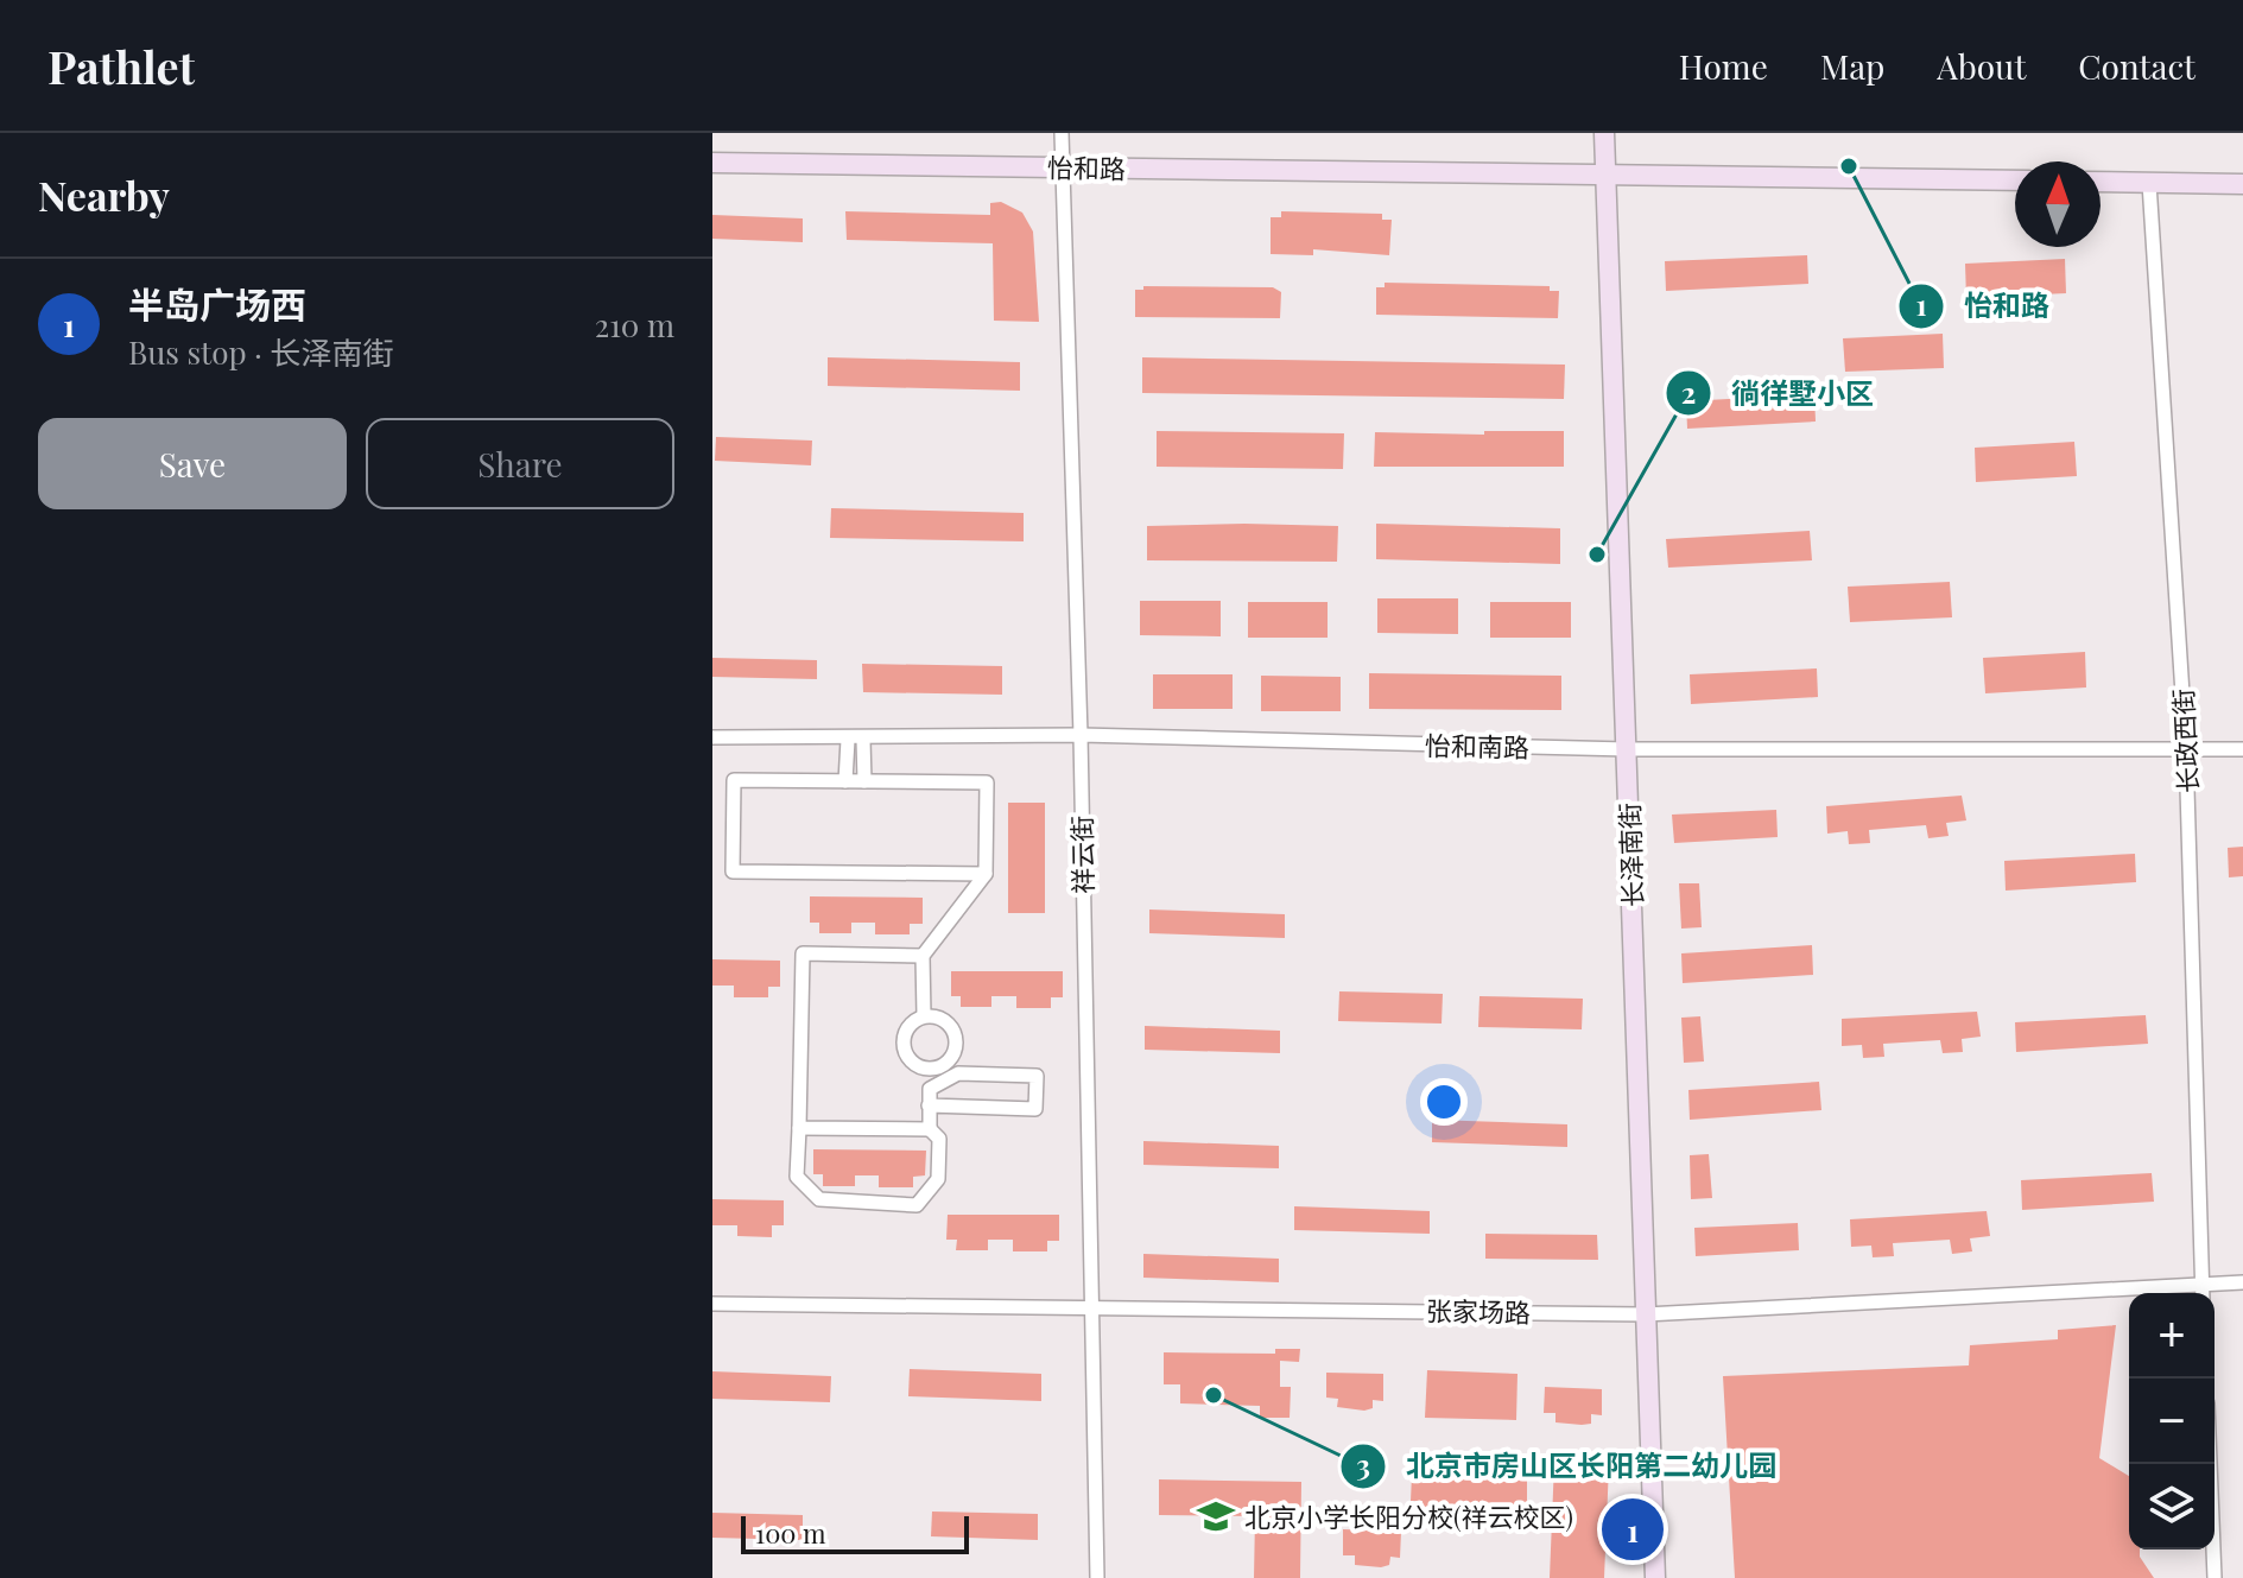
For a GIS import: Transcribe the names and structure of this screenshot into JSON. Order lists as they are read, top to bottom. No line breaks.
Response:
{"streets":{"street":["怡和路","长政西街","怡和南路","祥云街","长泽南街","张家场路"]},"crossings":[["怡和路","祥云街"],["怡和路","长泽南街"],["长政西街","怡和南路"],["长政西街","张家场路"],["怡和南路","祥云街"],["怡和南路","长泽南街"],["祥云街","张家场路"],["长泽南街","张家场路"]],"places":{"other":["怡和路","徜徉墅小区","北京市房山区长阳第二幼儿园"],"school or university":["北京小学长阳分校(祥云校区)"]},"scale_bar":"100 m","north":"top","page":{"header":"Pathlet","nav":["Home","Map","About","Contact"],"heading":"Nearby","list":[{"mark":"1","name":"半岛广场西","note":"Bus stop · 长泽南街","value":"210 m"}],"buttons":["Save","Share"],"map_buttons":["+","−"],"pins":"1","scale":"100 m"}}
